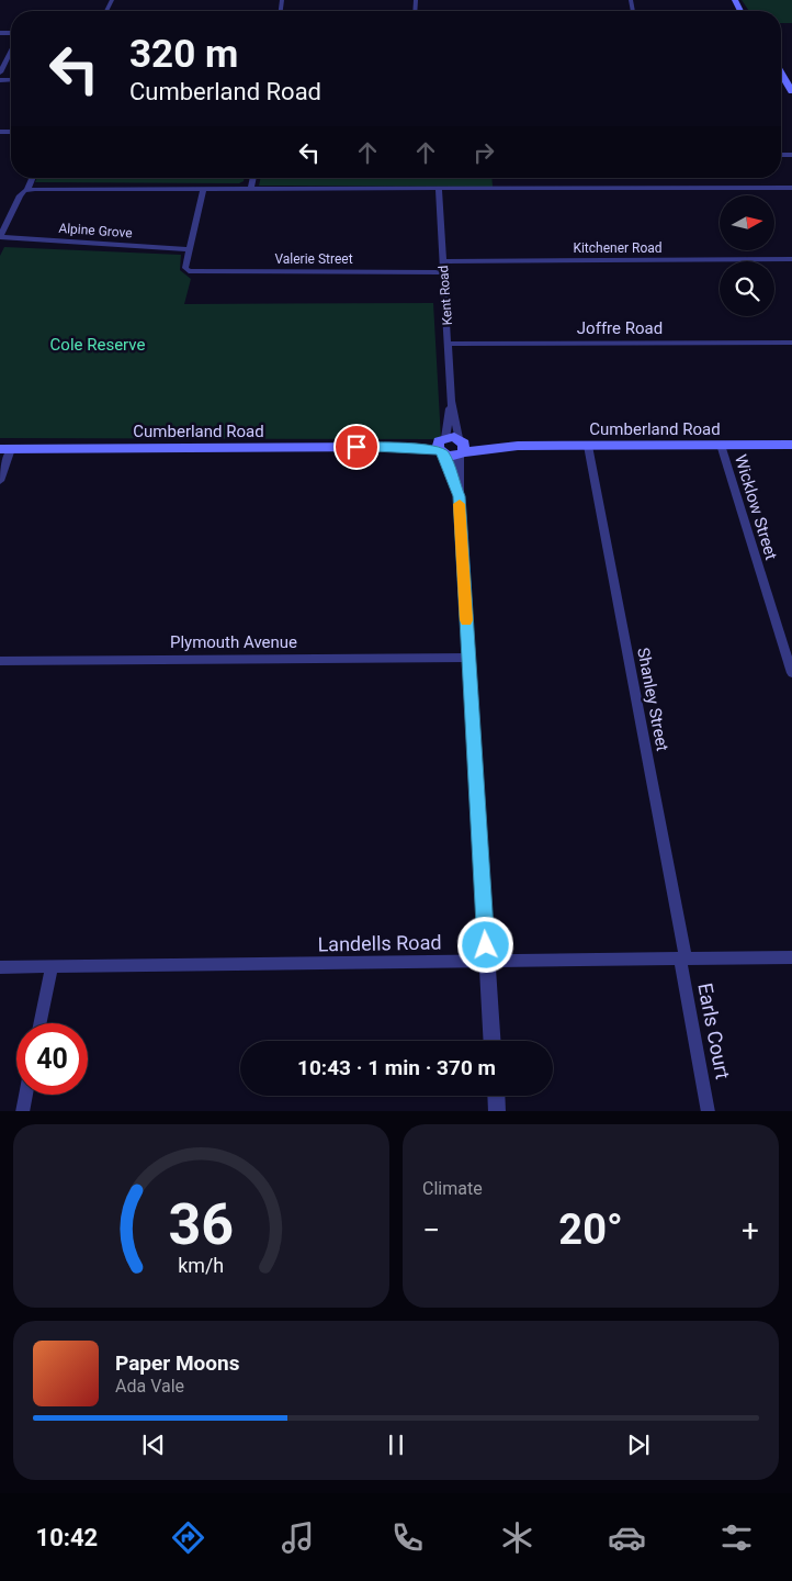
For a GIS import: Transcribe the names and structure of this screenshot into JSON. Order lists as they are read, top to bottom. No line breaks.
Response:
{"streets":{"main road":["Cumberland Road"],"street":["Alpine Grove","Kitchener Road","Valerie Street","Kent Road","Joffre Road","Wicklow Street","Plymouth Avenue","Shanley Street","Landells Road","Earls Court"]},"crossings":[["Alpine Grove","Valerie Street"],["Kitchener Road","Kent Road"],["Valerie Street","Kent Road"],["Kent Road","Joffre Road"],["Kent Road","Cumberland Road"],["Kent Road","Plymouth Avenue"],["Kent Road","Landells Road"],["Cumberland Road","Wicklow Street"],["Cumberland Road","Shanley Street"],["Shanley Street","Landells Road"],["Shanley Street","Earls Court"],["Landells Road","Earls Court"]],"parks":["Cole Reserve"],"north":"right","page":{"turn":["320 m","Cumberland Road"],"limit":"40","trip":"10:43 · 1 min · 370 m","tile":"Climate","heat":["−","20°","+"],"song":["Paper Moons","Ada Vale"],"tabs":"10:42","gauge":["36","km/h"]}}
